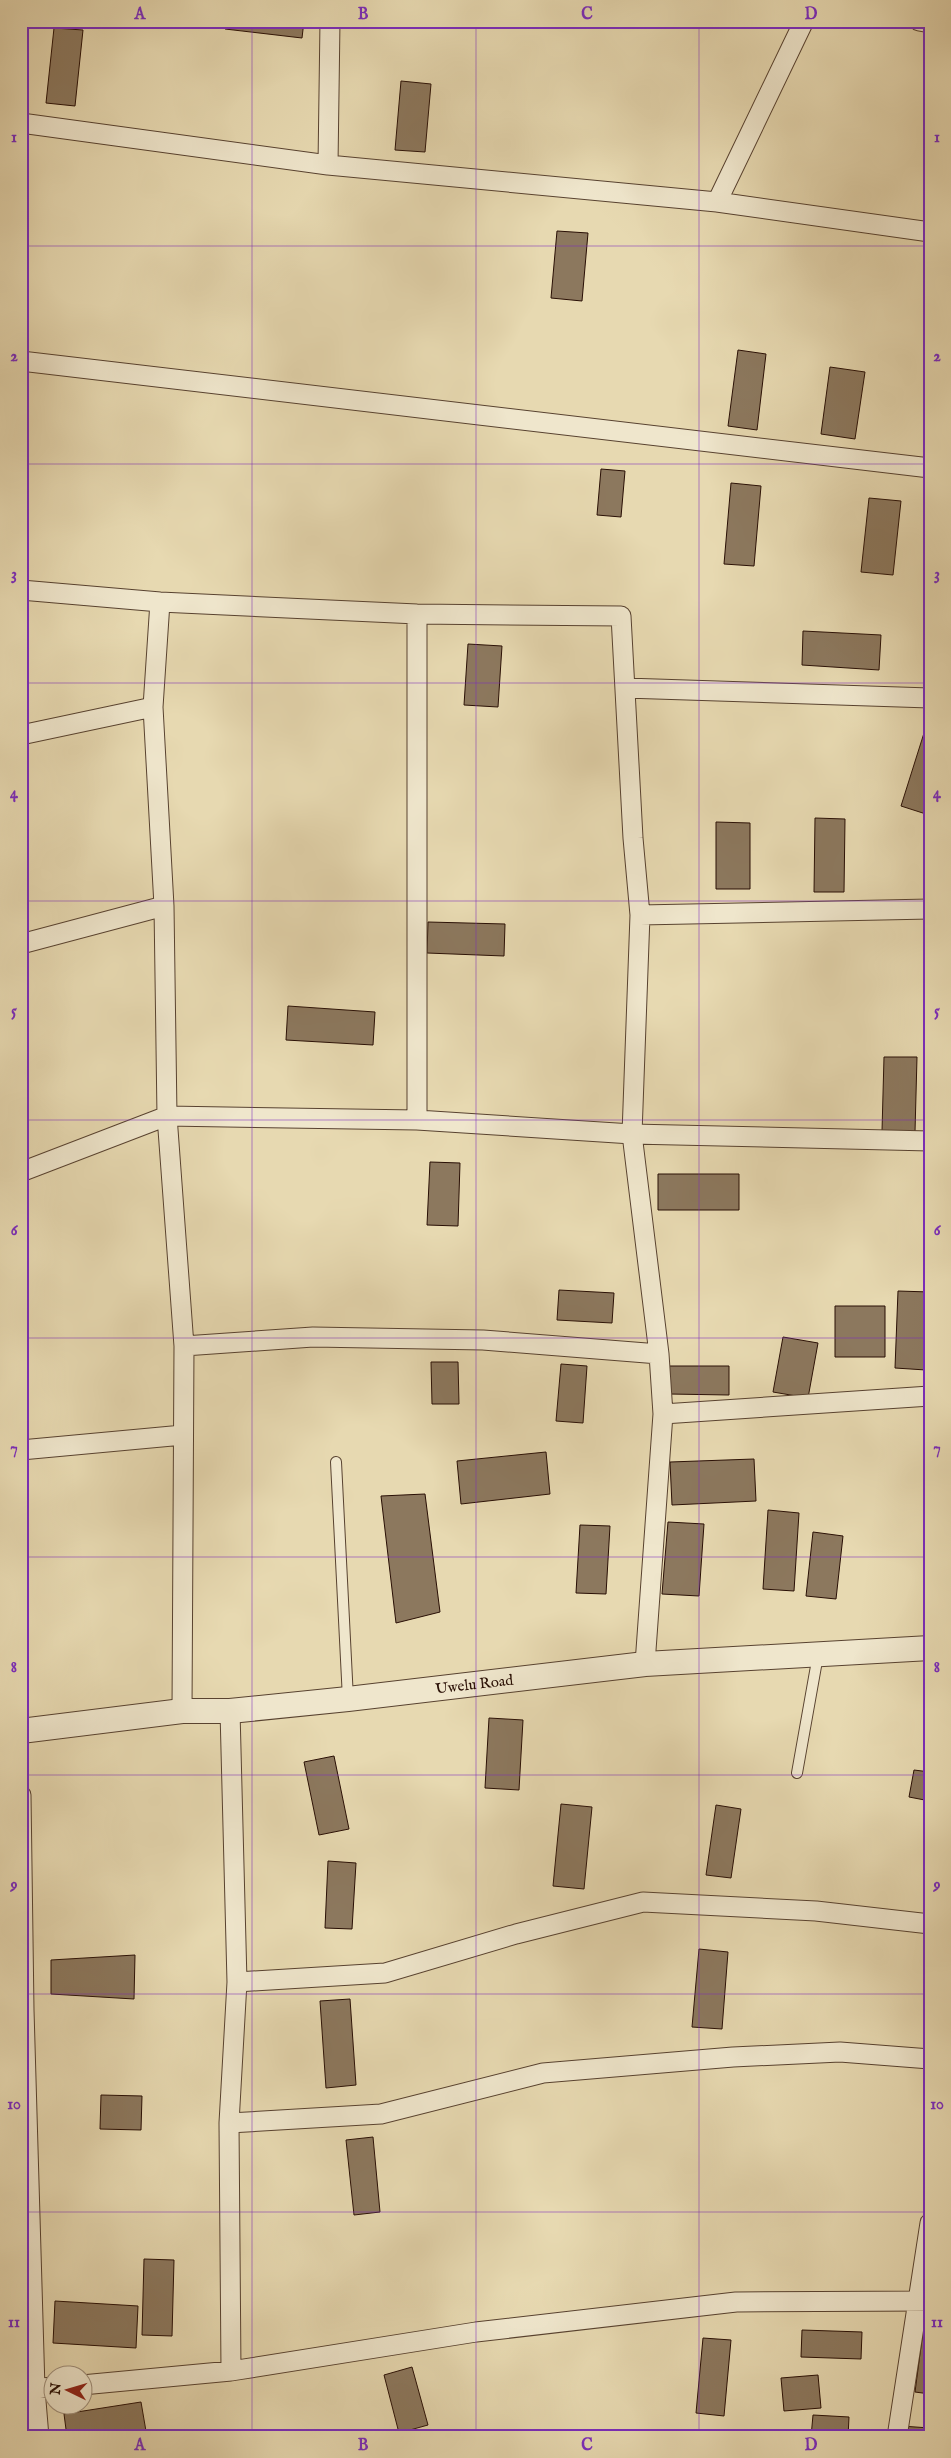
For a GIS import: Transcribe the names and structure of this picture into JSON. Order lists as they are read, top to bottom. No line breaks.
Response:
{"streets":{"street":["Uwelu Road"]},"north":"left","grid":{"columns":["A","B","C","D"],"rows":["1","2","3","4","5","6","7","8","9","10","11"]}}
